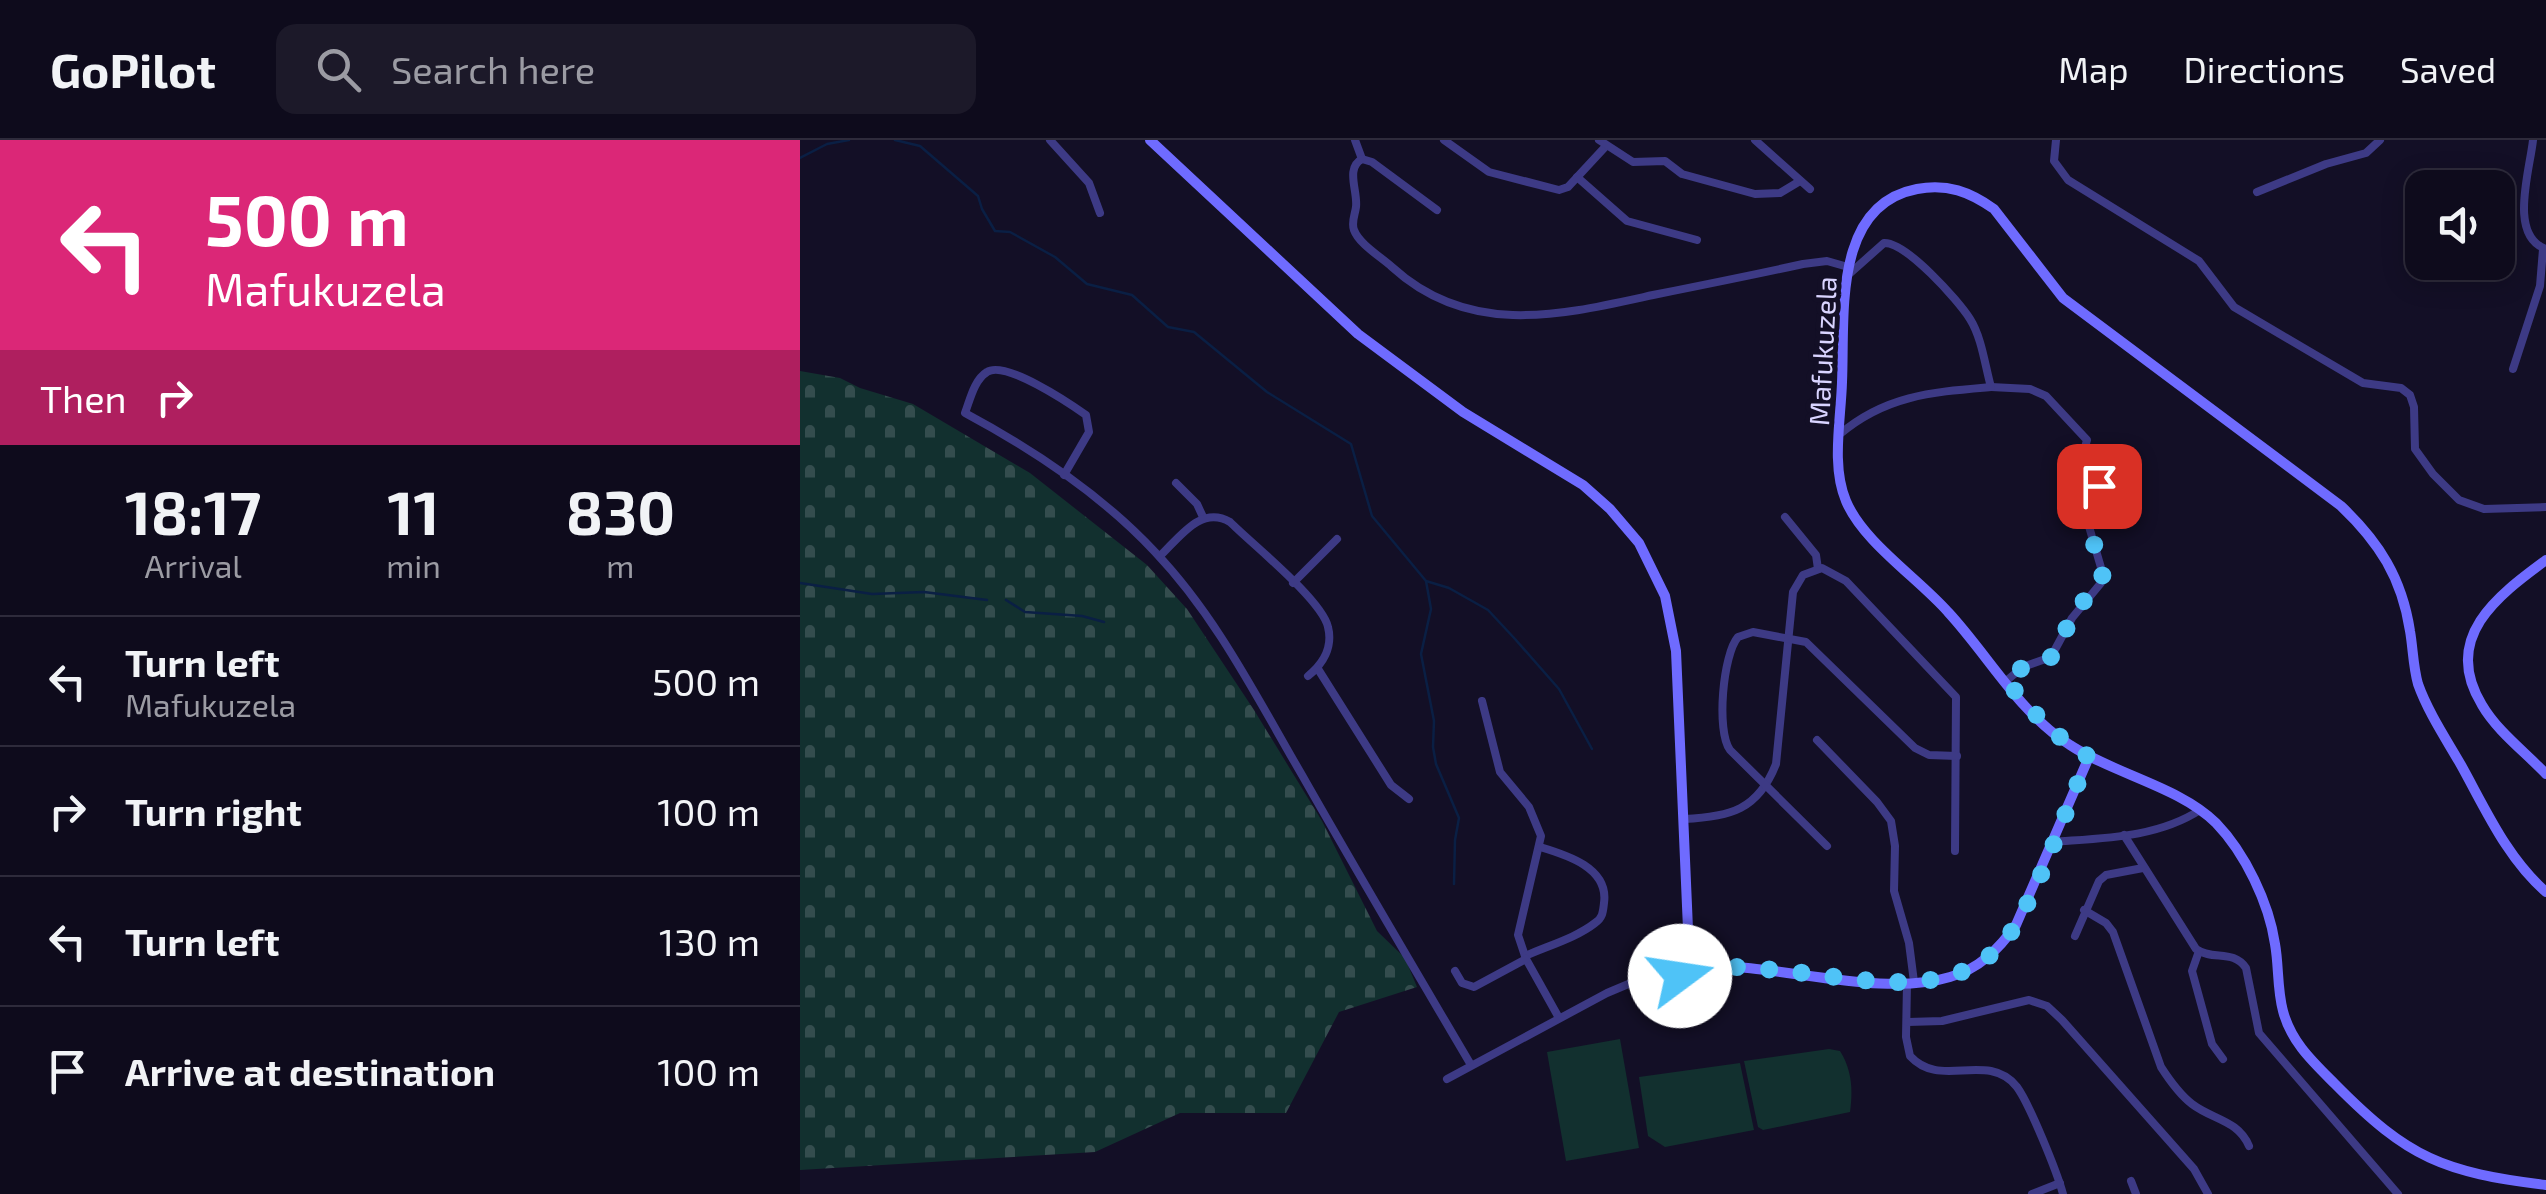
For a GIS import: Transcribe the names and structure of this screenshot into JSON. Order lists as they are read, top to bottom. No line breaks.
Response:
{"streets":{"main road":["Mafukuzela"]},"page":{"header":"GoPilot","search":"Search here","nav":["Map","Directions","Saved"],"turn":["500 m","Mafukuzela"],"then":"Then","eta":["18:17","Arrival","11","min","830","m"],"list":[{"name":"Turn left","note":"Mafukuzela","value":"500 m"},{"name":"Turn right","value":"100 m"},{"name":"Turn left","value":"130 m"},{"name":"Arrive at destination","value":"100 m"}]}}
